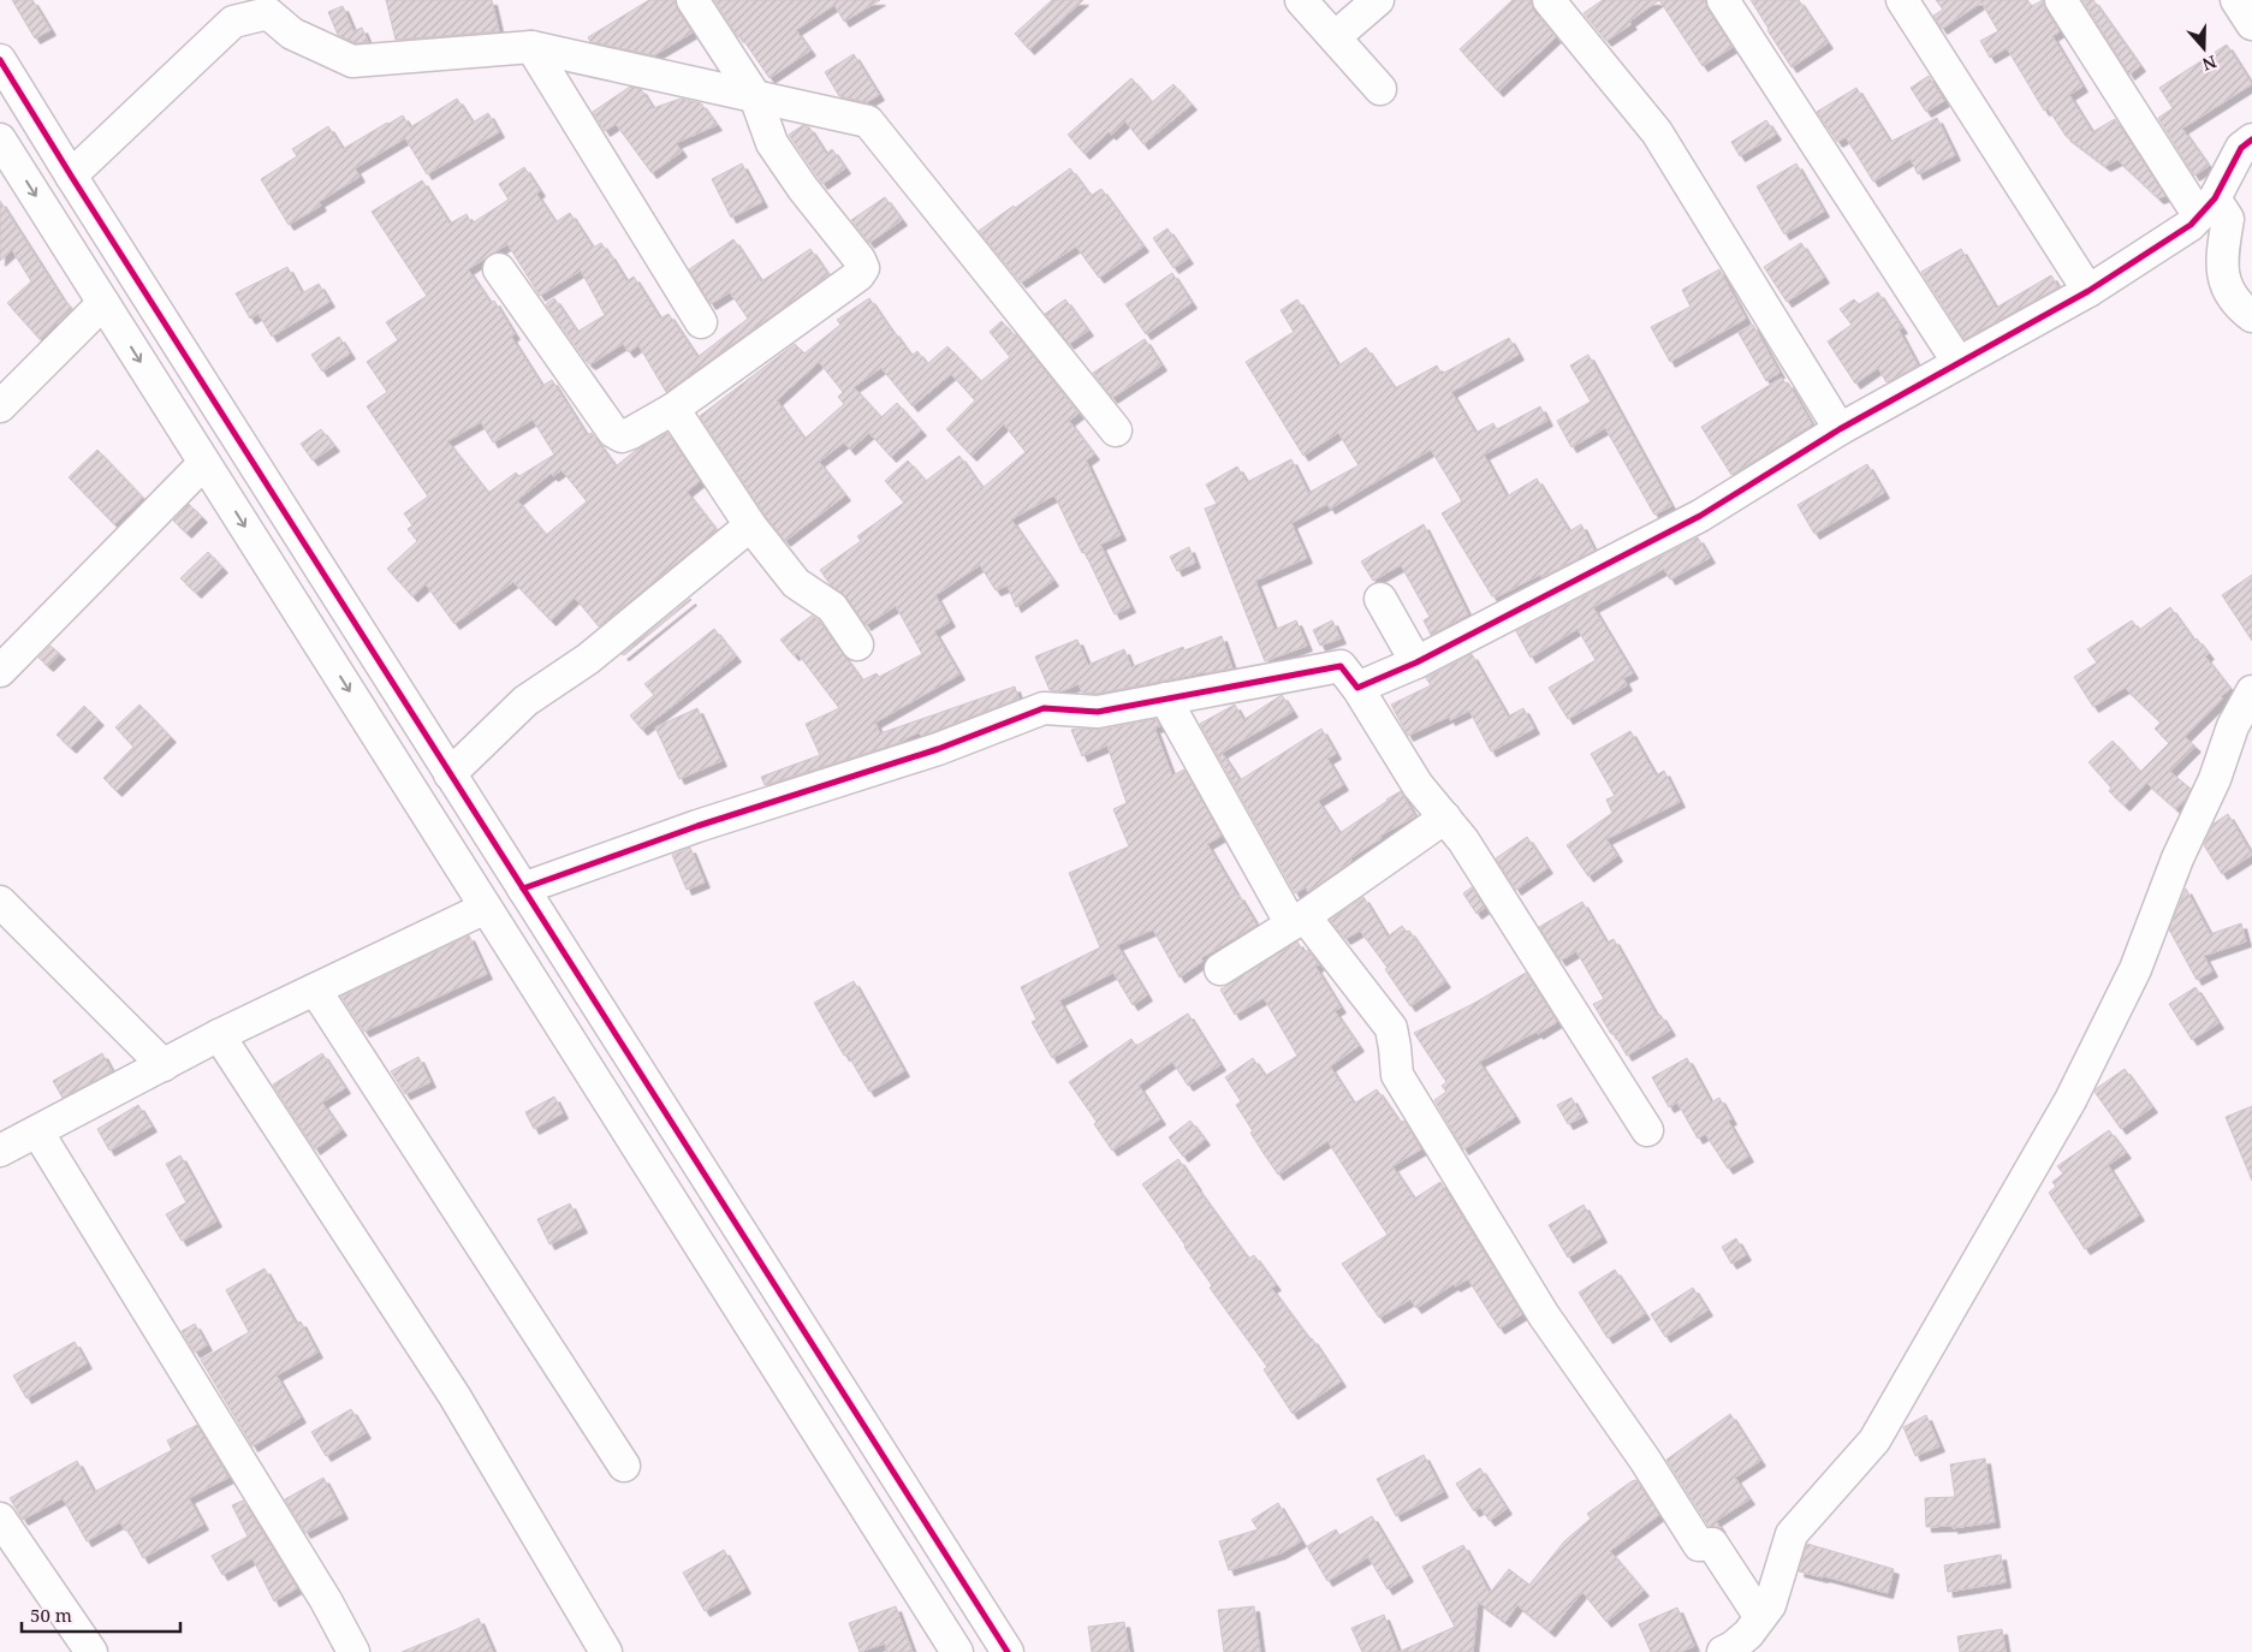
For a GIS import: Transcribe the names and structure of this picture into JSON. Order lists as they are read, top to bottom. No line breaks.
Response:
{"scale_bar":"50 m","north":"bottom"}
